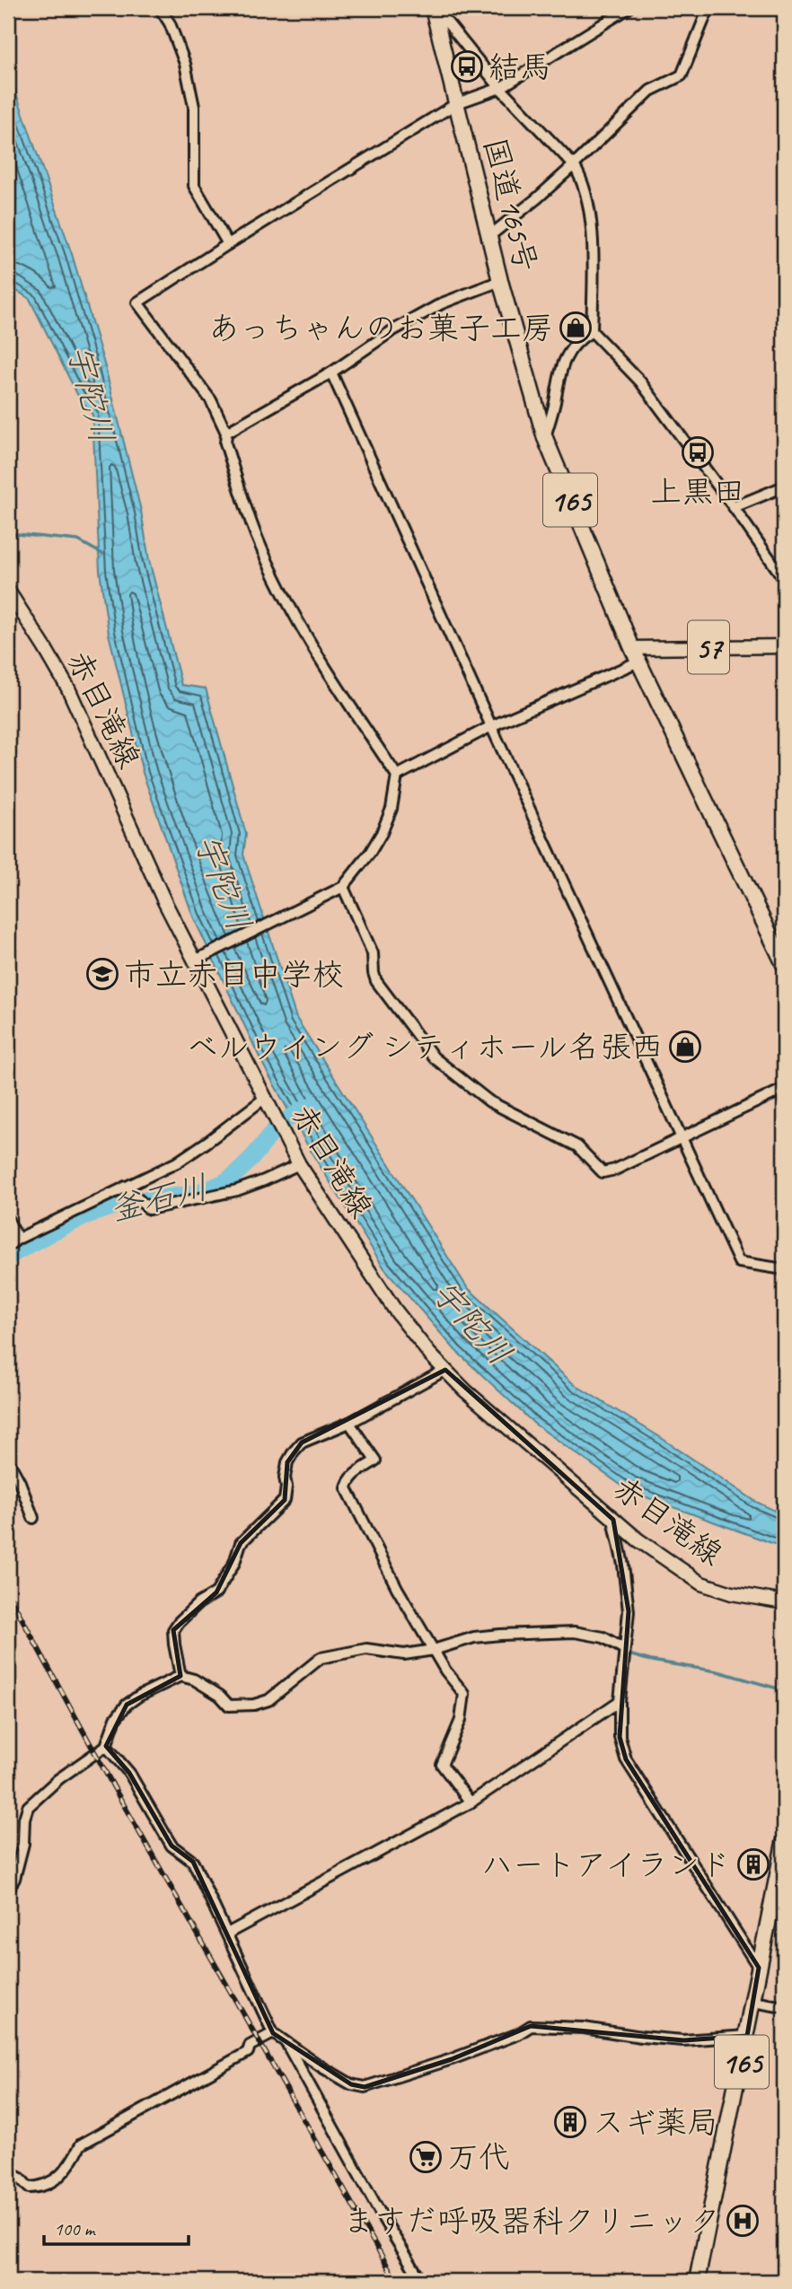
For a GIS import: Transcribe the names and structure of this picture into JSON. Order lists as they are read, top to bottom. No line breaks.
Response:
{"streets":{"highway":["国道165号","165"],"main road":["57","赤目滝線"]},"crossings":[["国道165号","57"]],"water":["宇陀川","釜石川"],"places":{"bus stop":["結馬","上黒田"],"shop":["あっちゃんのお菓子工房","ベルウイング シティホール名張西"],"school or university":["市立赤目中学校"],"building":["ハートアイランド","スギ薬局"],"supermarket":["万代"],"hospital":["ますだ呼吸器科クリニック"]},"scale_bar":"100 m"}
